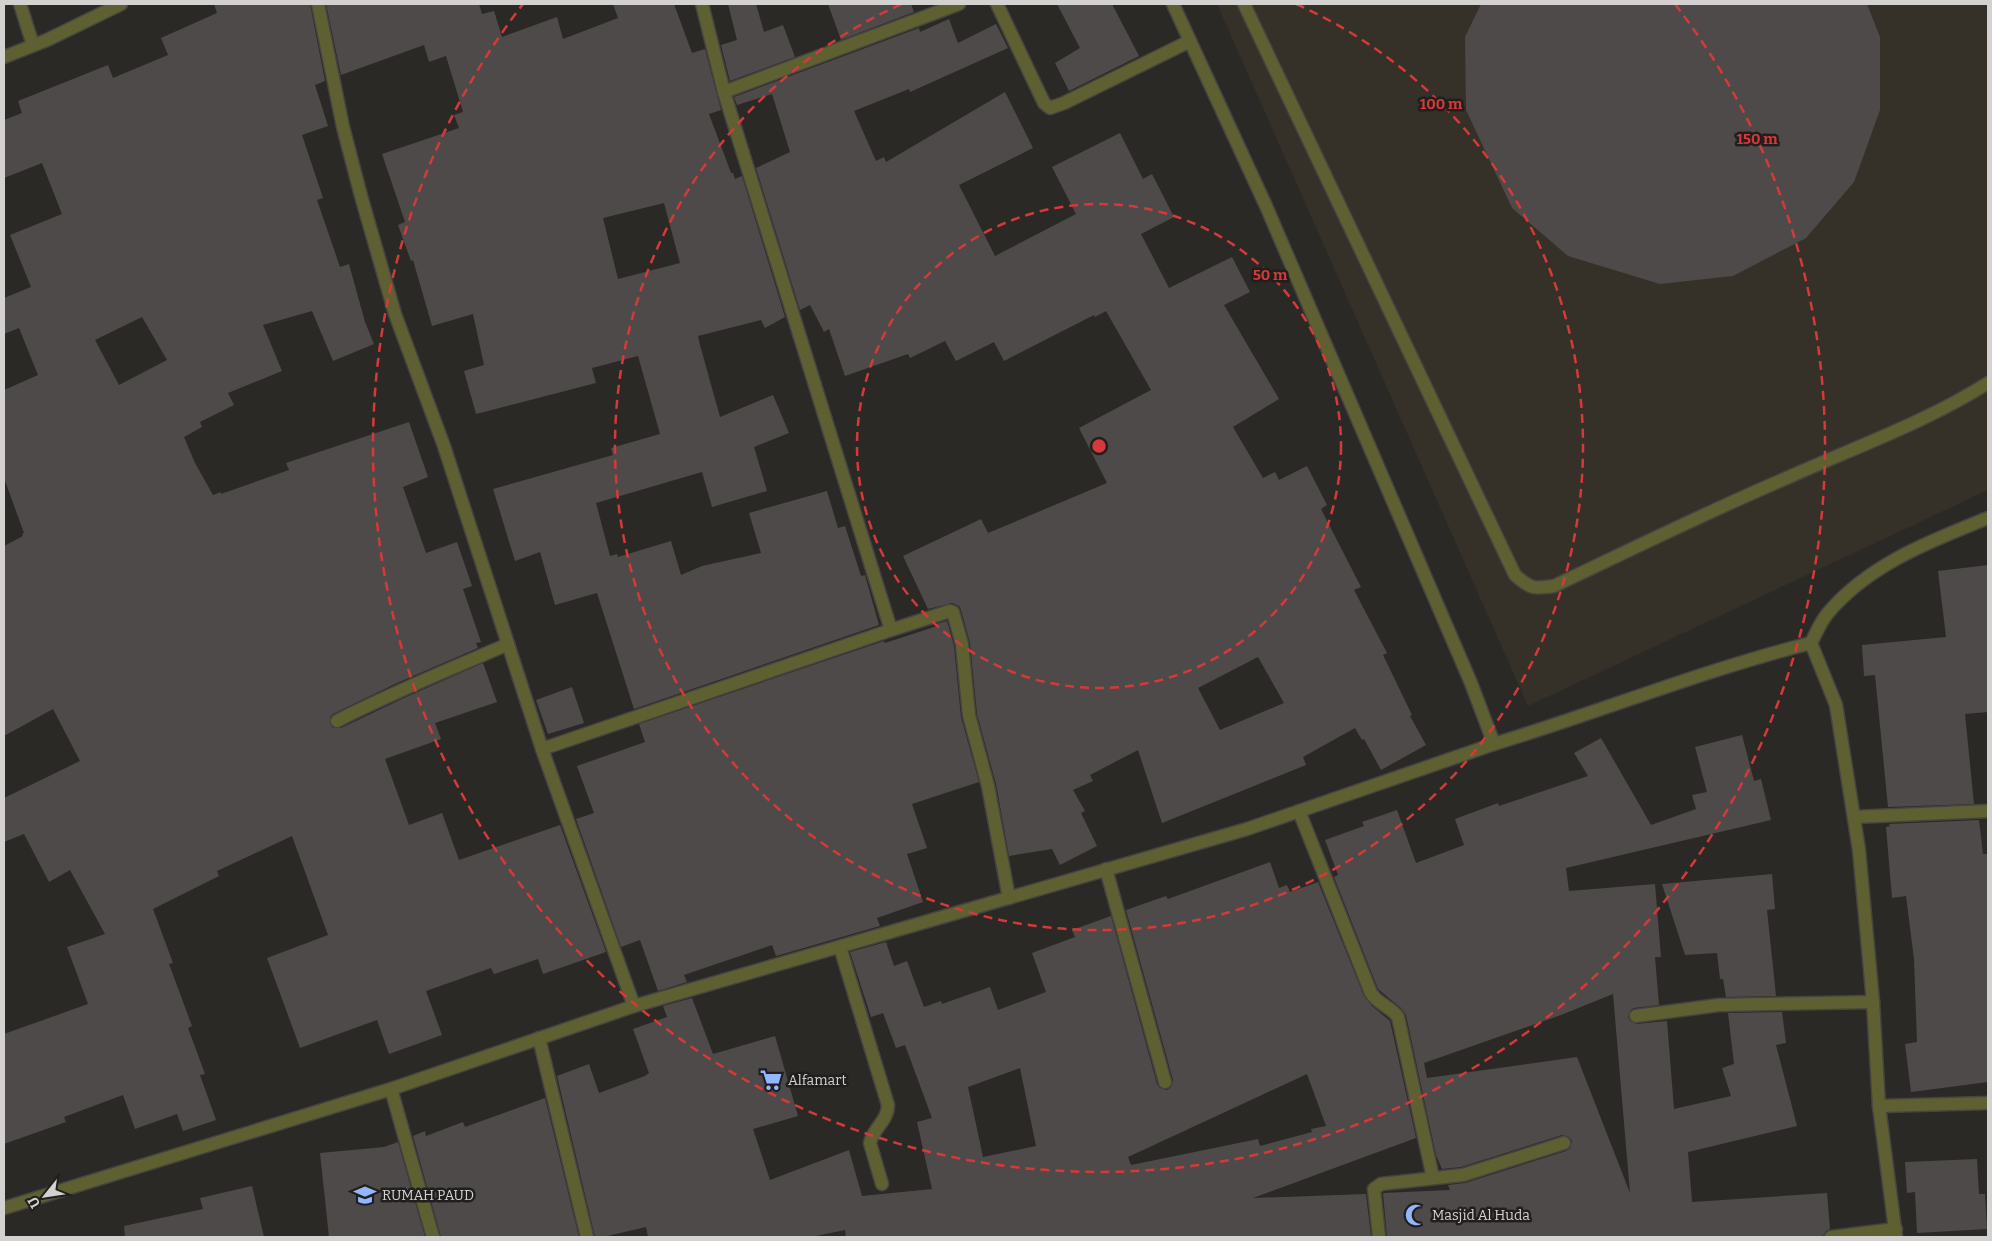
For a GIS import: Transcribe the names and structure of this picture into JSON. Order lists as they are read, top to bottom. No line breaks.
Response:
{"places":{"supermarket":["Alfamart"],"school or university":["RUMAH PAUD"],"mosque":["Masjid Al Huda"]},"north":"bottom left","rings":["100 m","150 m","50 m"]}
